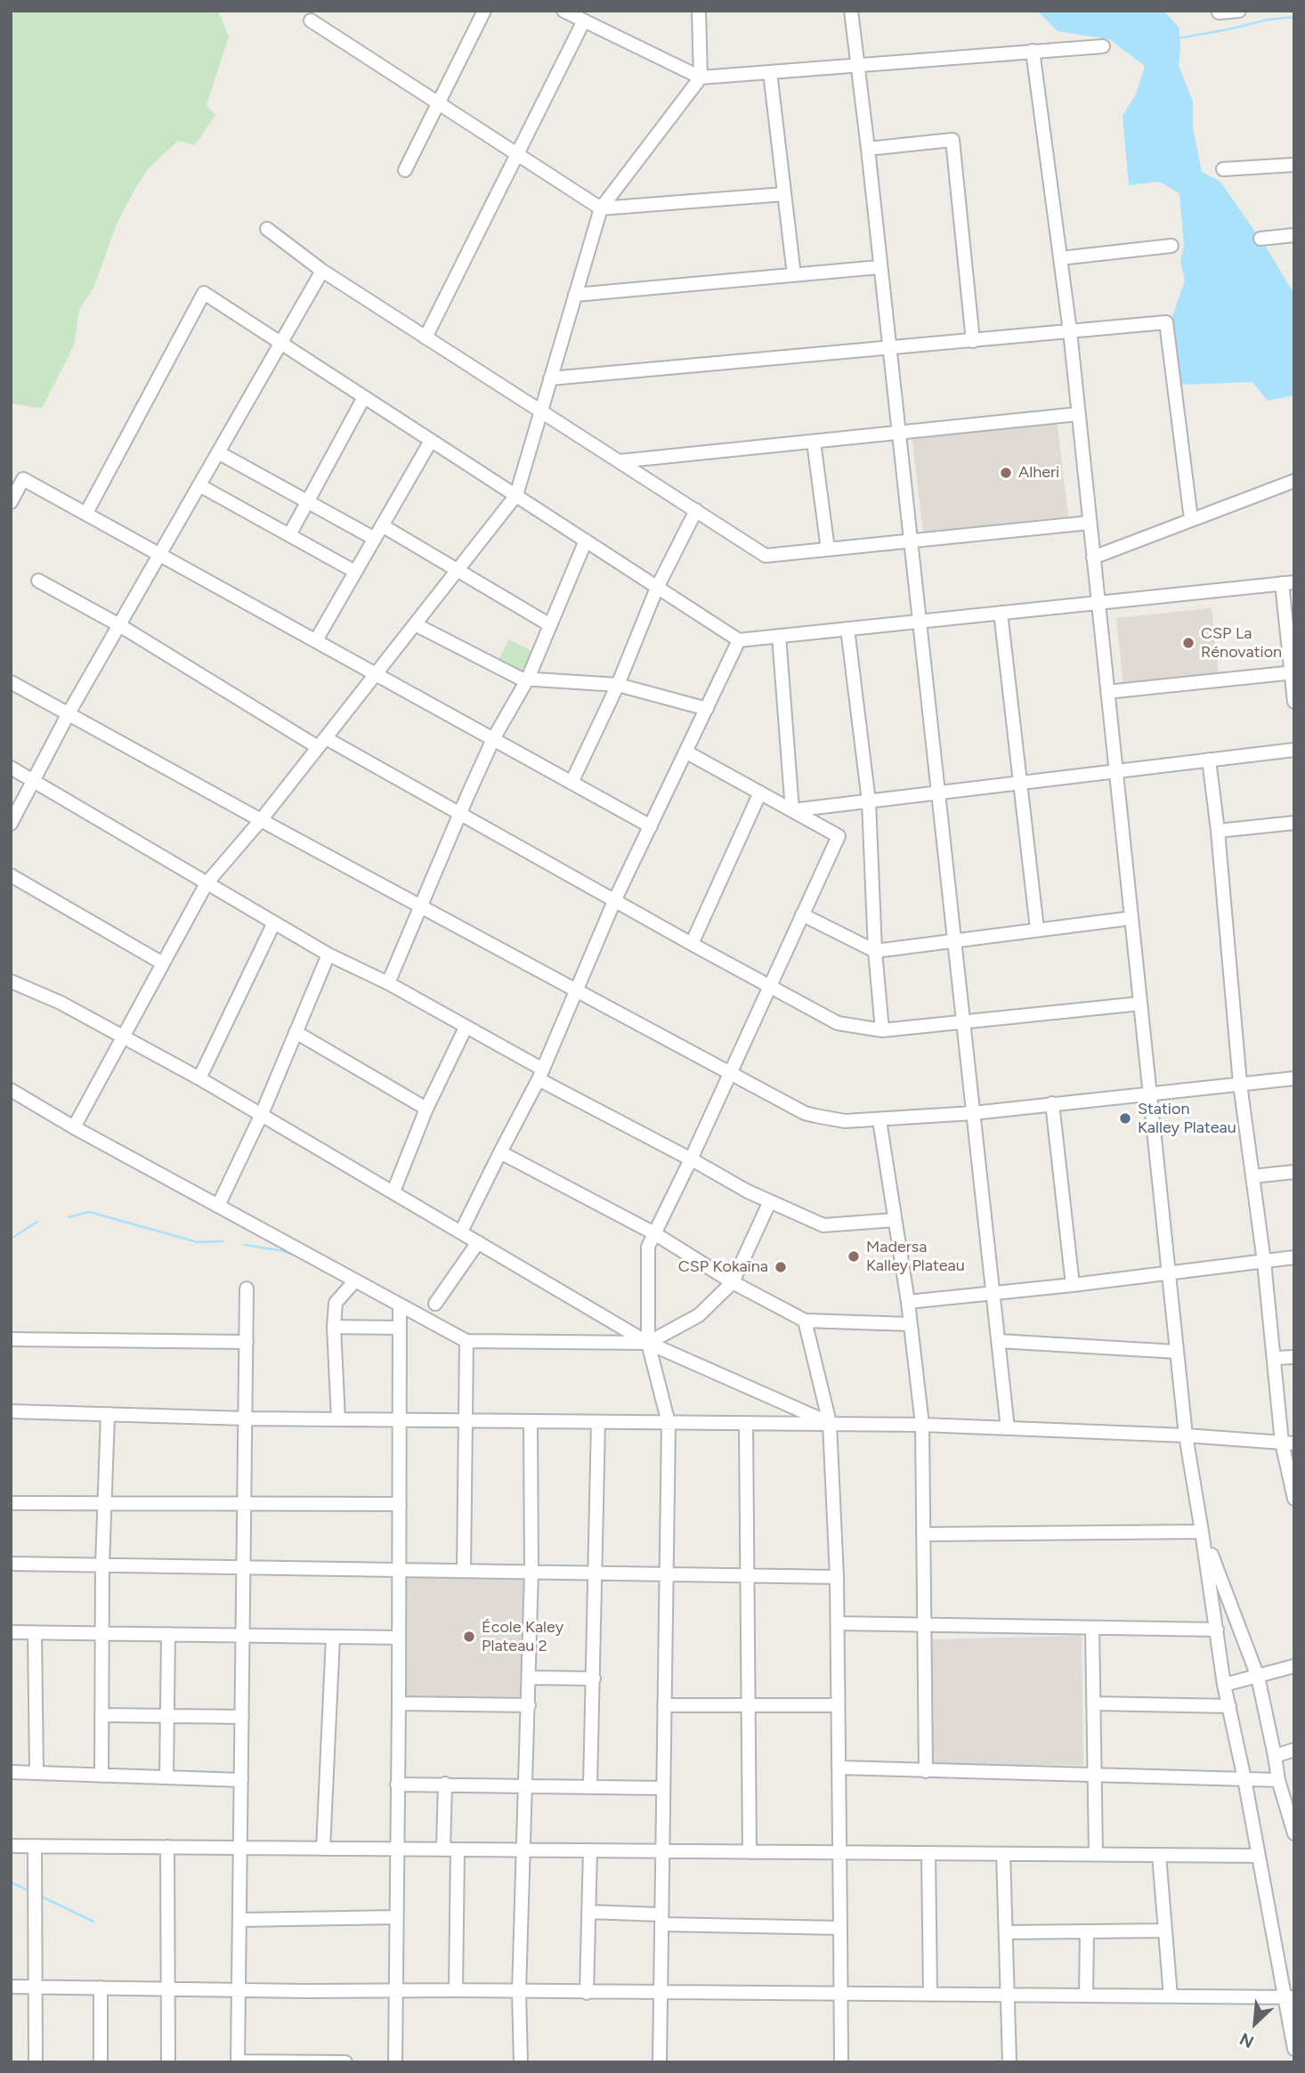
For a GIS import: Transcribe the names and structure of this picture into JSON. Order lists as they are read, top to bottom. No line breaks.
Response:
{"places":["Alheri","CSP La Rénovation","Station Kalley Plateau","Madersa Kalley Plateau","CSP Kokaïna","École Kaley Plateau 2"],"north":"bottom left"}
